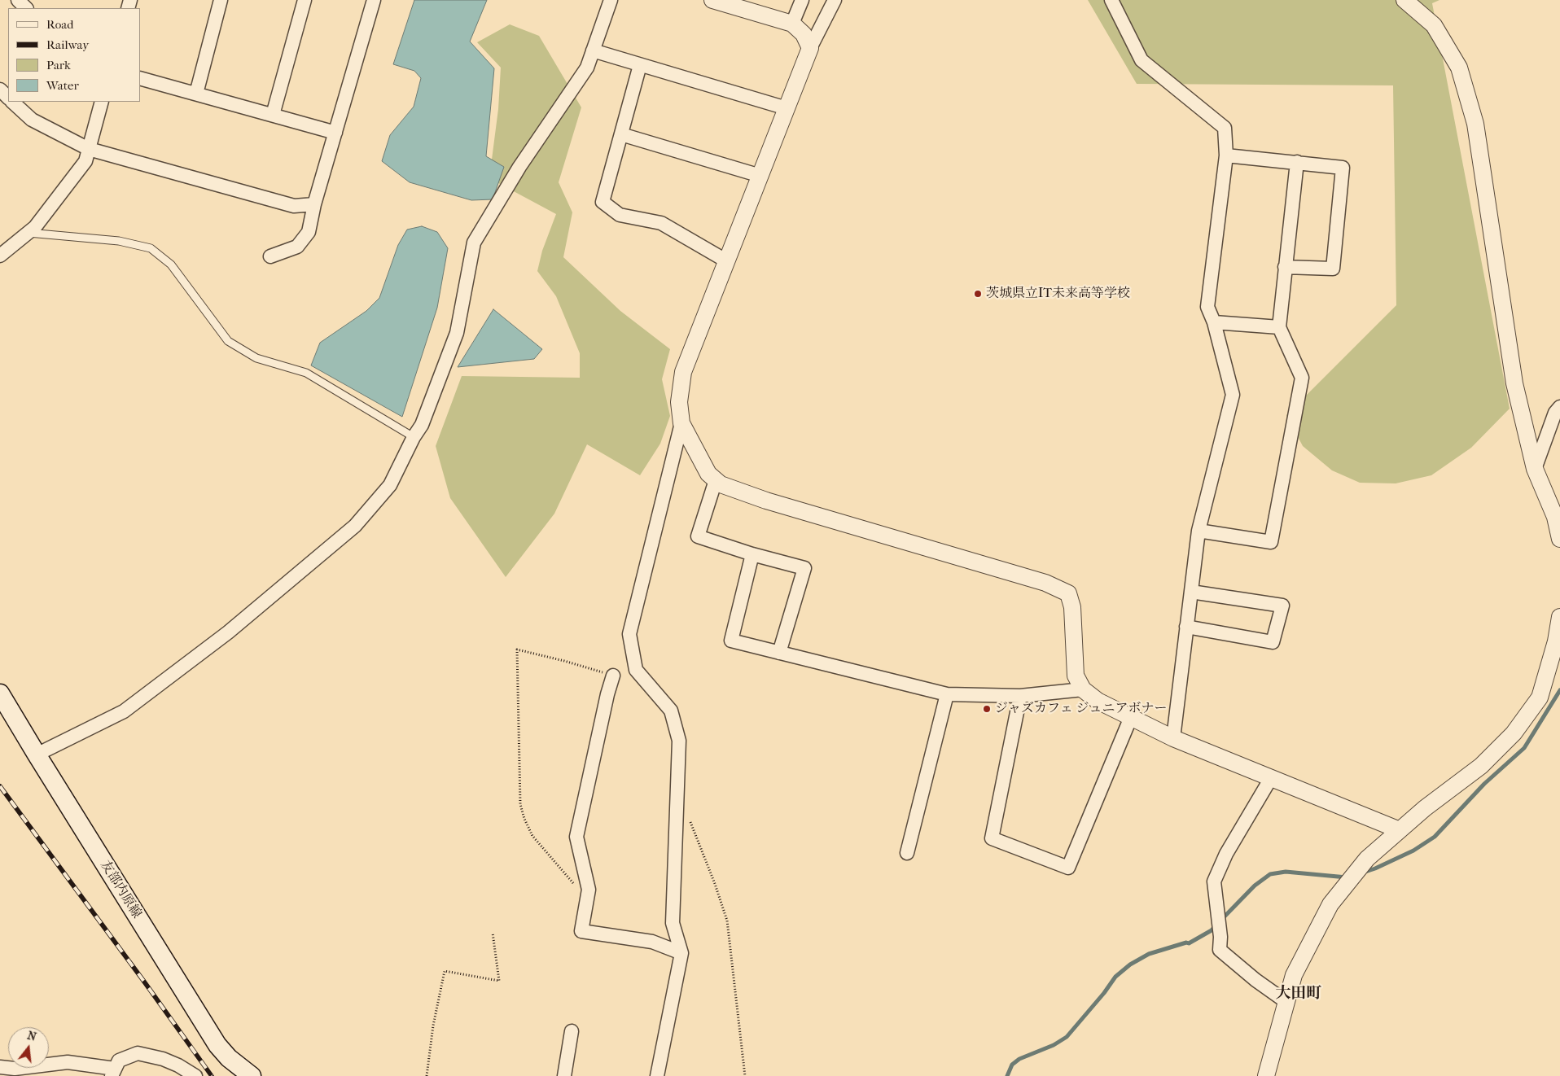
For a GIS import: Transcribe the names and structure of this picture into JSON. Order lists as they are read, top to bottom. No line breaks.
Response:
{"streets":{"main road":["友部内原線"]},"districts":["大田町"],"places":["茨城県立IT未来高等学校","ジャズカフェ ジュニアボナー"],"legend":["Road","Railway","Park","Water"],"north":"top"}
